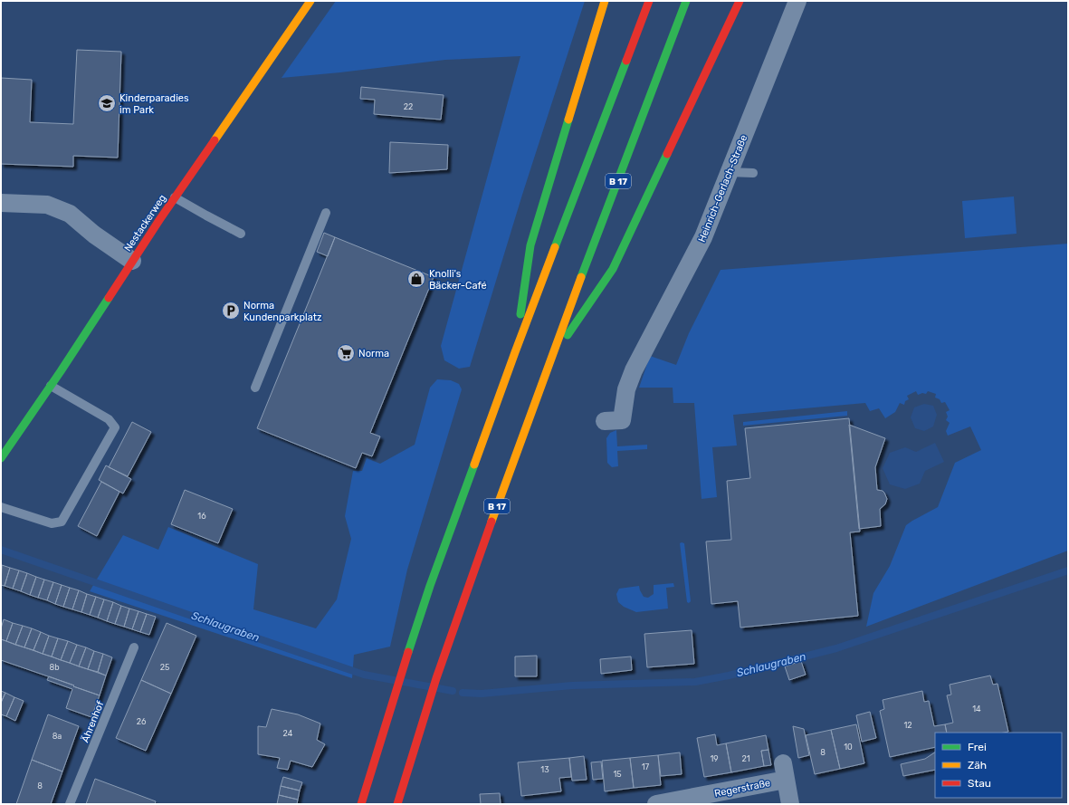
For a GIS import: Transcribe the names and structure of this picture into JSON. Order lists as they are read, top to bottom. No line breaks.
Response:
{"streets":{"main road":["B 17","Nestackerweg"],"street":["Heinrich-Gerlach-Straße","Regerstraße"],"lane":["Ährenhof"]},"water":["Schlaugraben"],"places":{"school or university":["Kinderparadies im Park"],"shop":["Knolli's Bäcker-Café"],"parking":["Norma Kundenparkplatz"],"supermarket":["Norma"]},"house_numbers":["22","16","8b","25","14","26","12","24","8a","10","8","19","21","17","13","15","8"],"legend":["Frei","Zäh","Stau"]}
